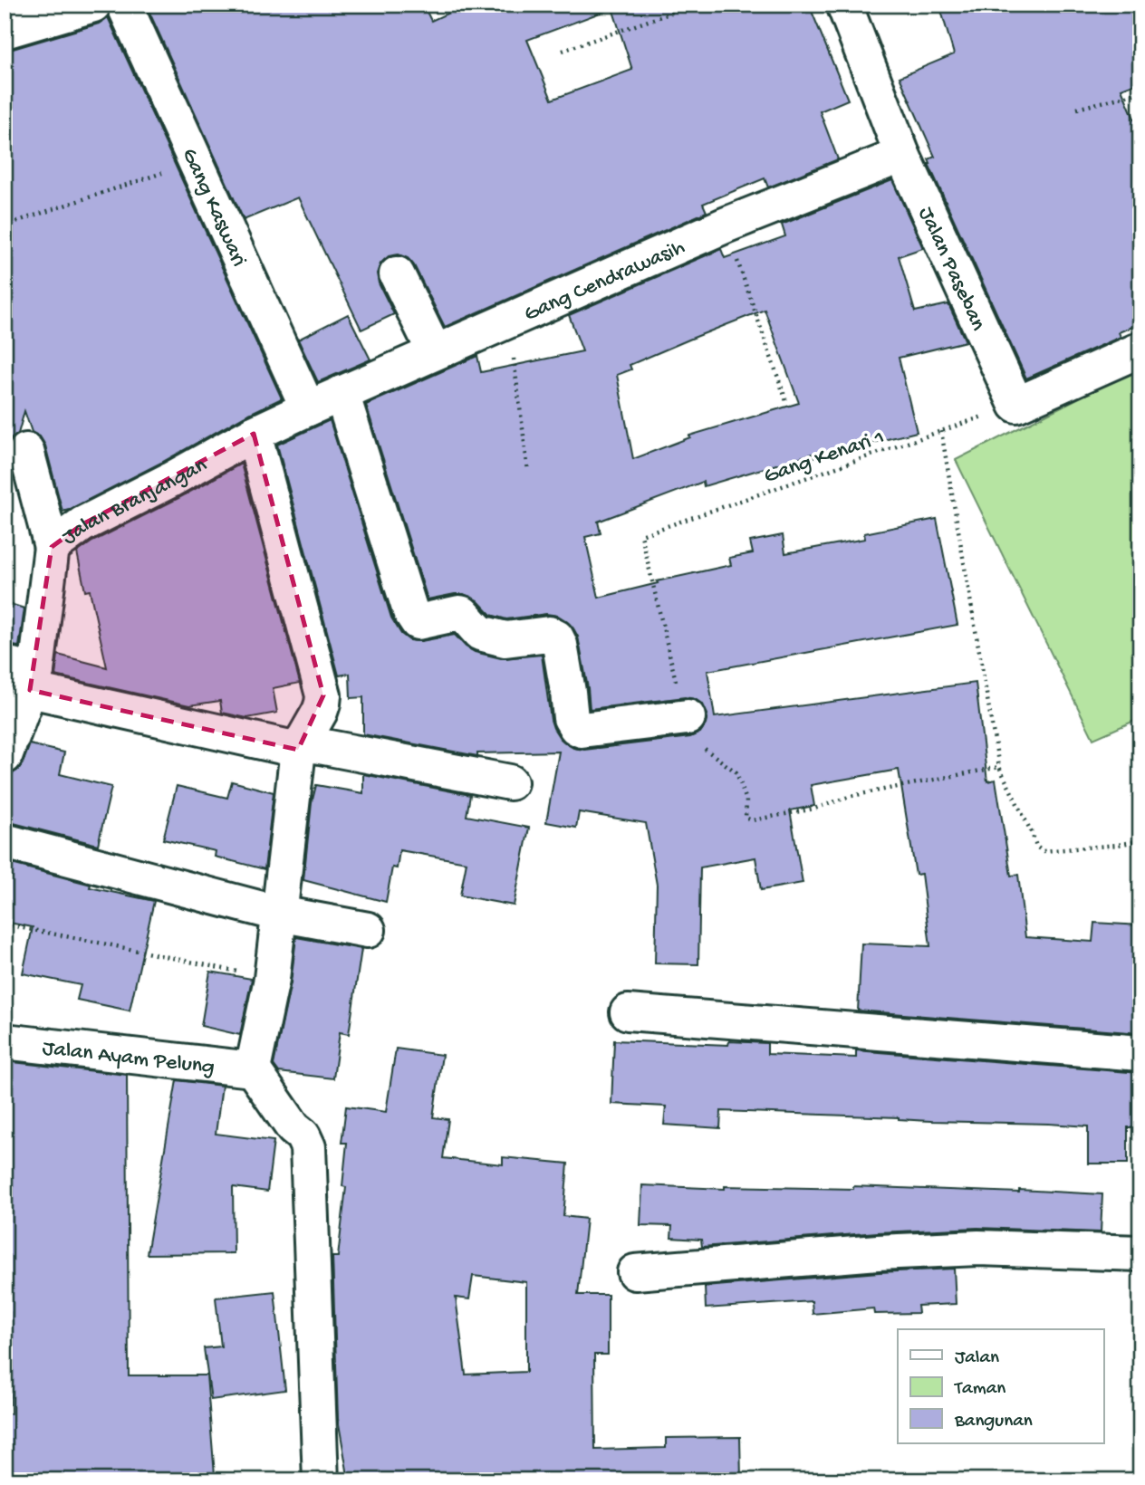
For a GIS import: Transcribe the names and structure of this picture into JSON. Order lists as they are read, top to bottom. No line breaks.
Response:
{"streets":{"street":["Gang Kaswari","Jalan Paseban","Gang Cendrawasih","Jalan Branjangan","Jalan Ayam Pelung"],"path":["Gang Kenari 1"]},"crossings":[["Gang Kaswari","Gang Cendrawasih"],["Gang Kaswari","Jalan Branjangan"],["Jalan Paseban","Gang Cendrawasih"],["Jalan Paseban","Gang Kenari 1"],["Gang Cendrawasih","Jalan Branjangan"]],"legend":["Jalan","Taman","Bangunan"]}
